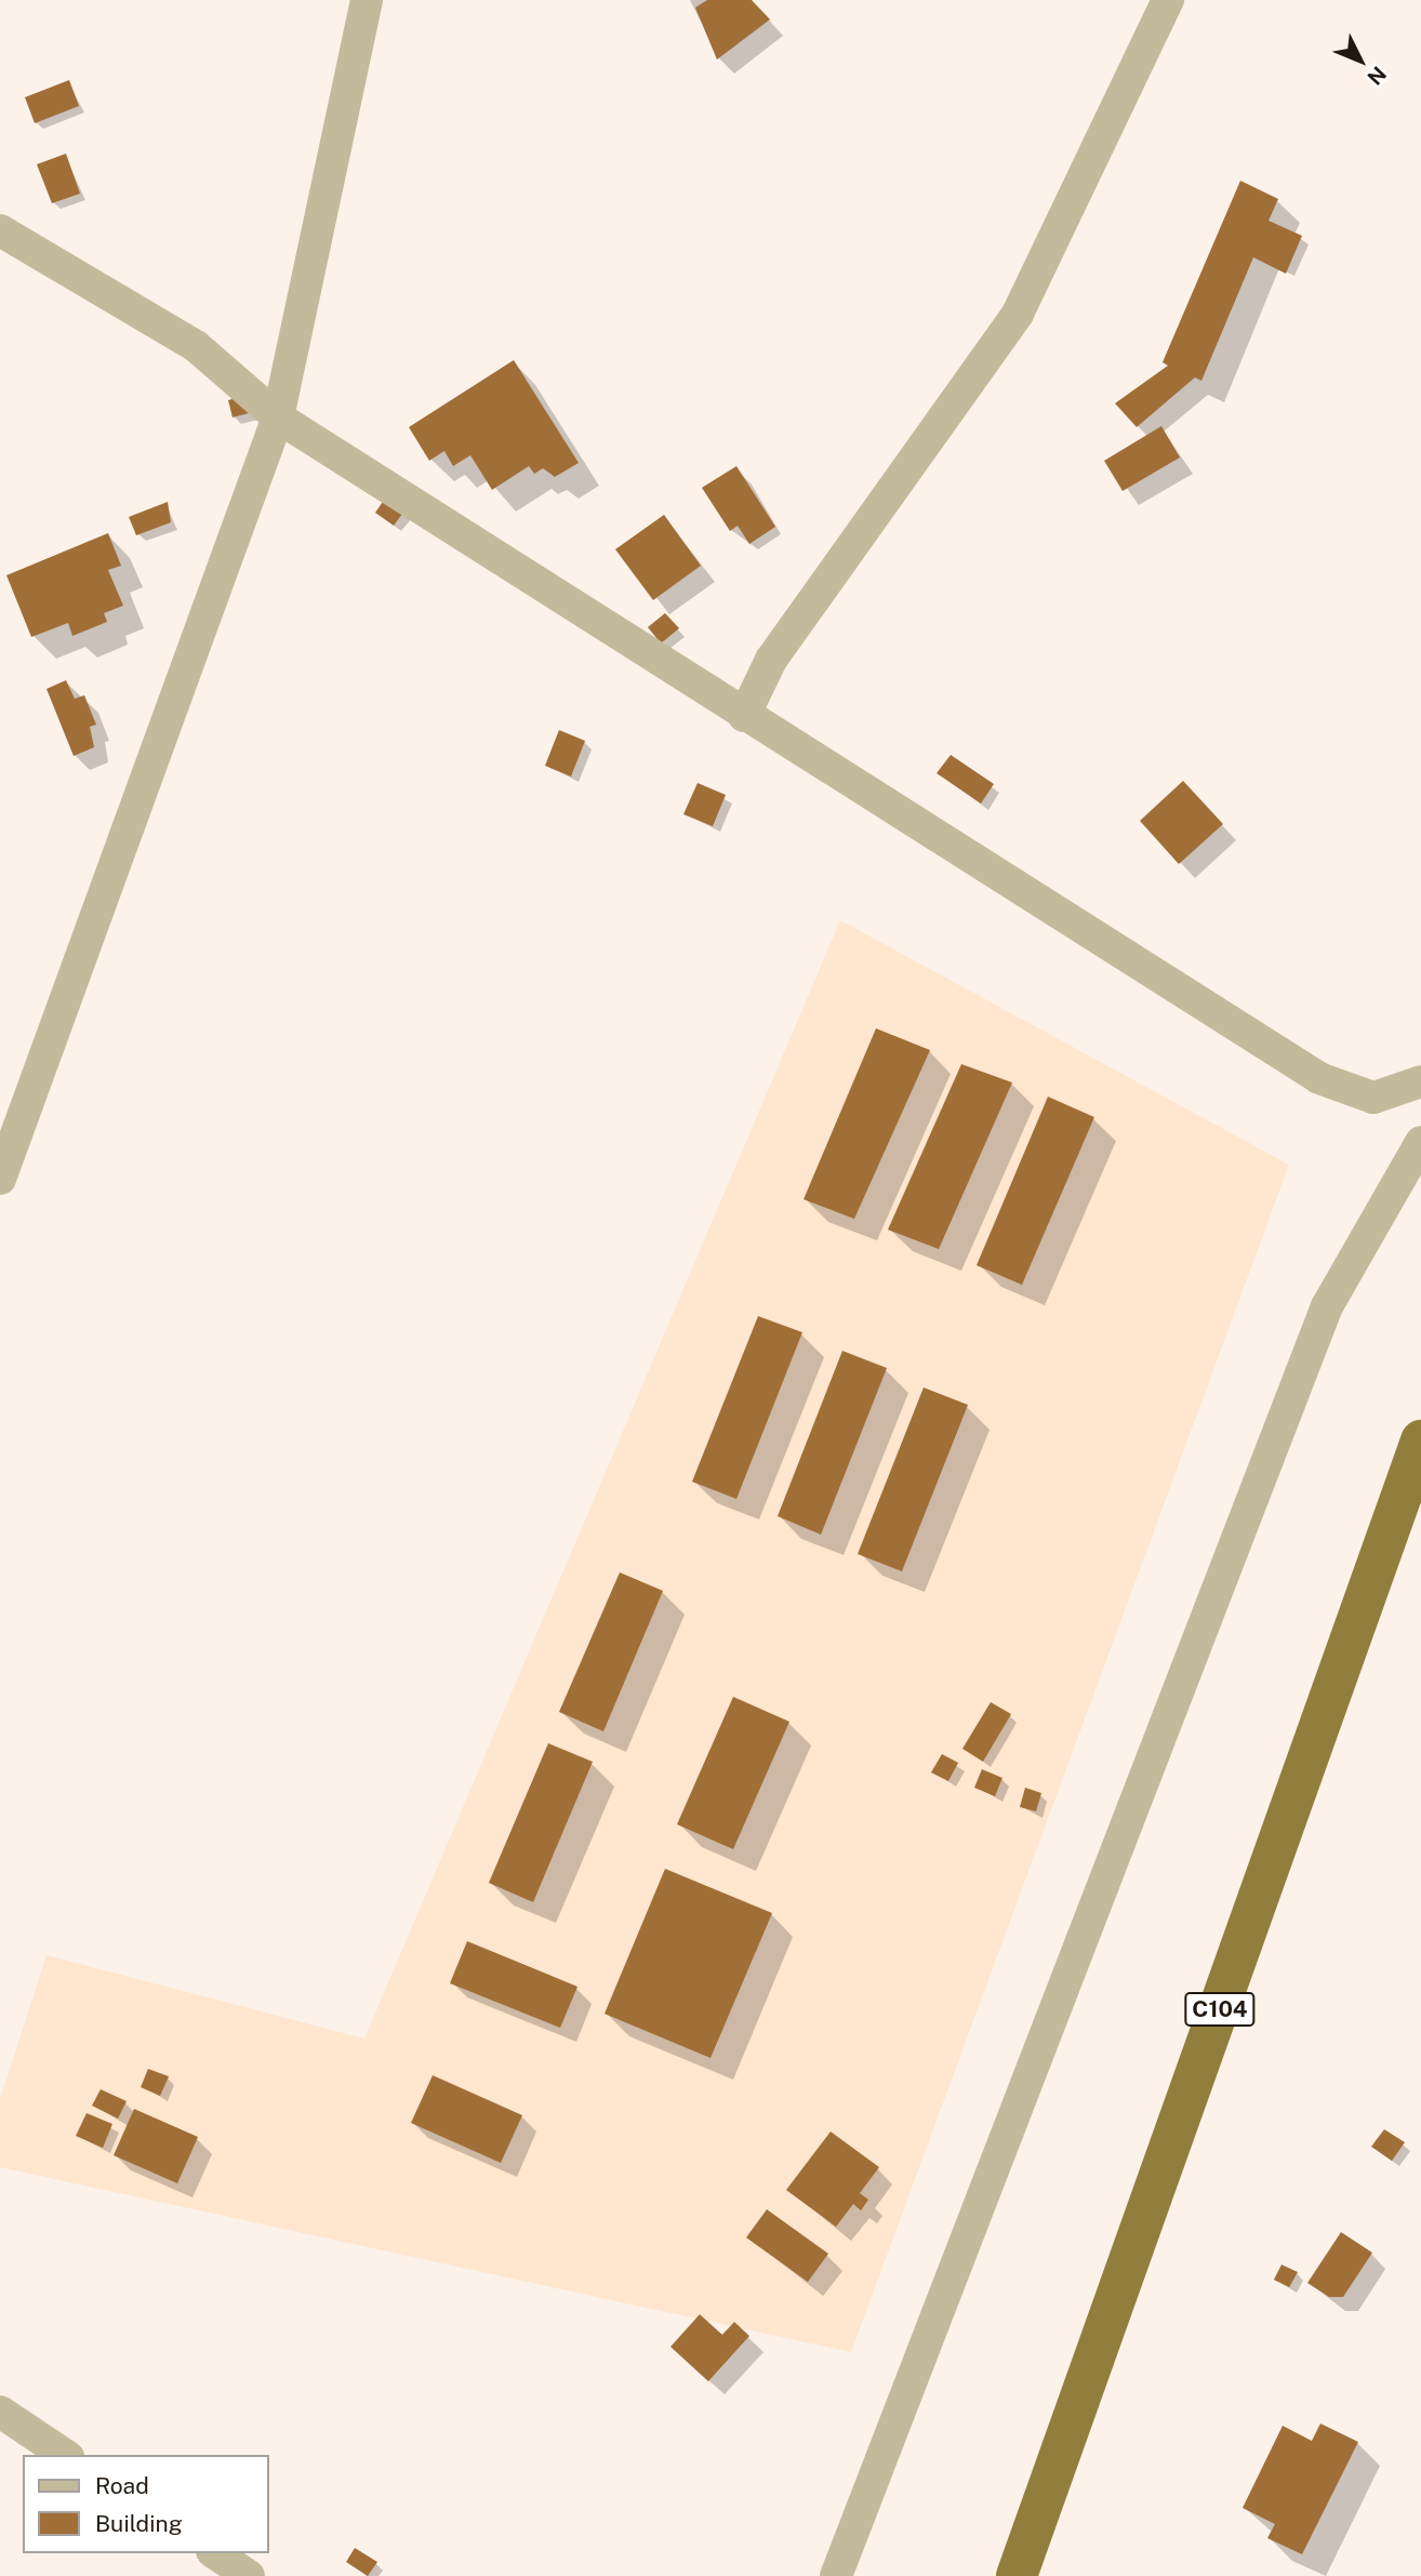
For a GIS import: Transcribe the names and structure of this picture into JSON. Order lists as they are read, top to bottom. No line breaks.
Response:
{"streets":{"highway":["C104"]},"legend":["Road","Building"],"north":"bottom right"}
